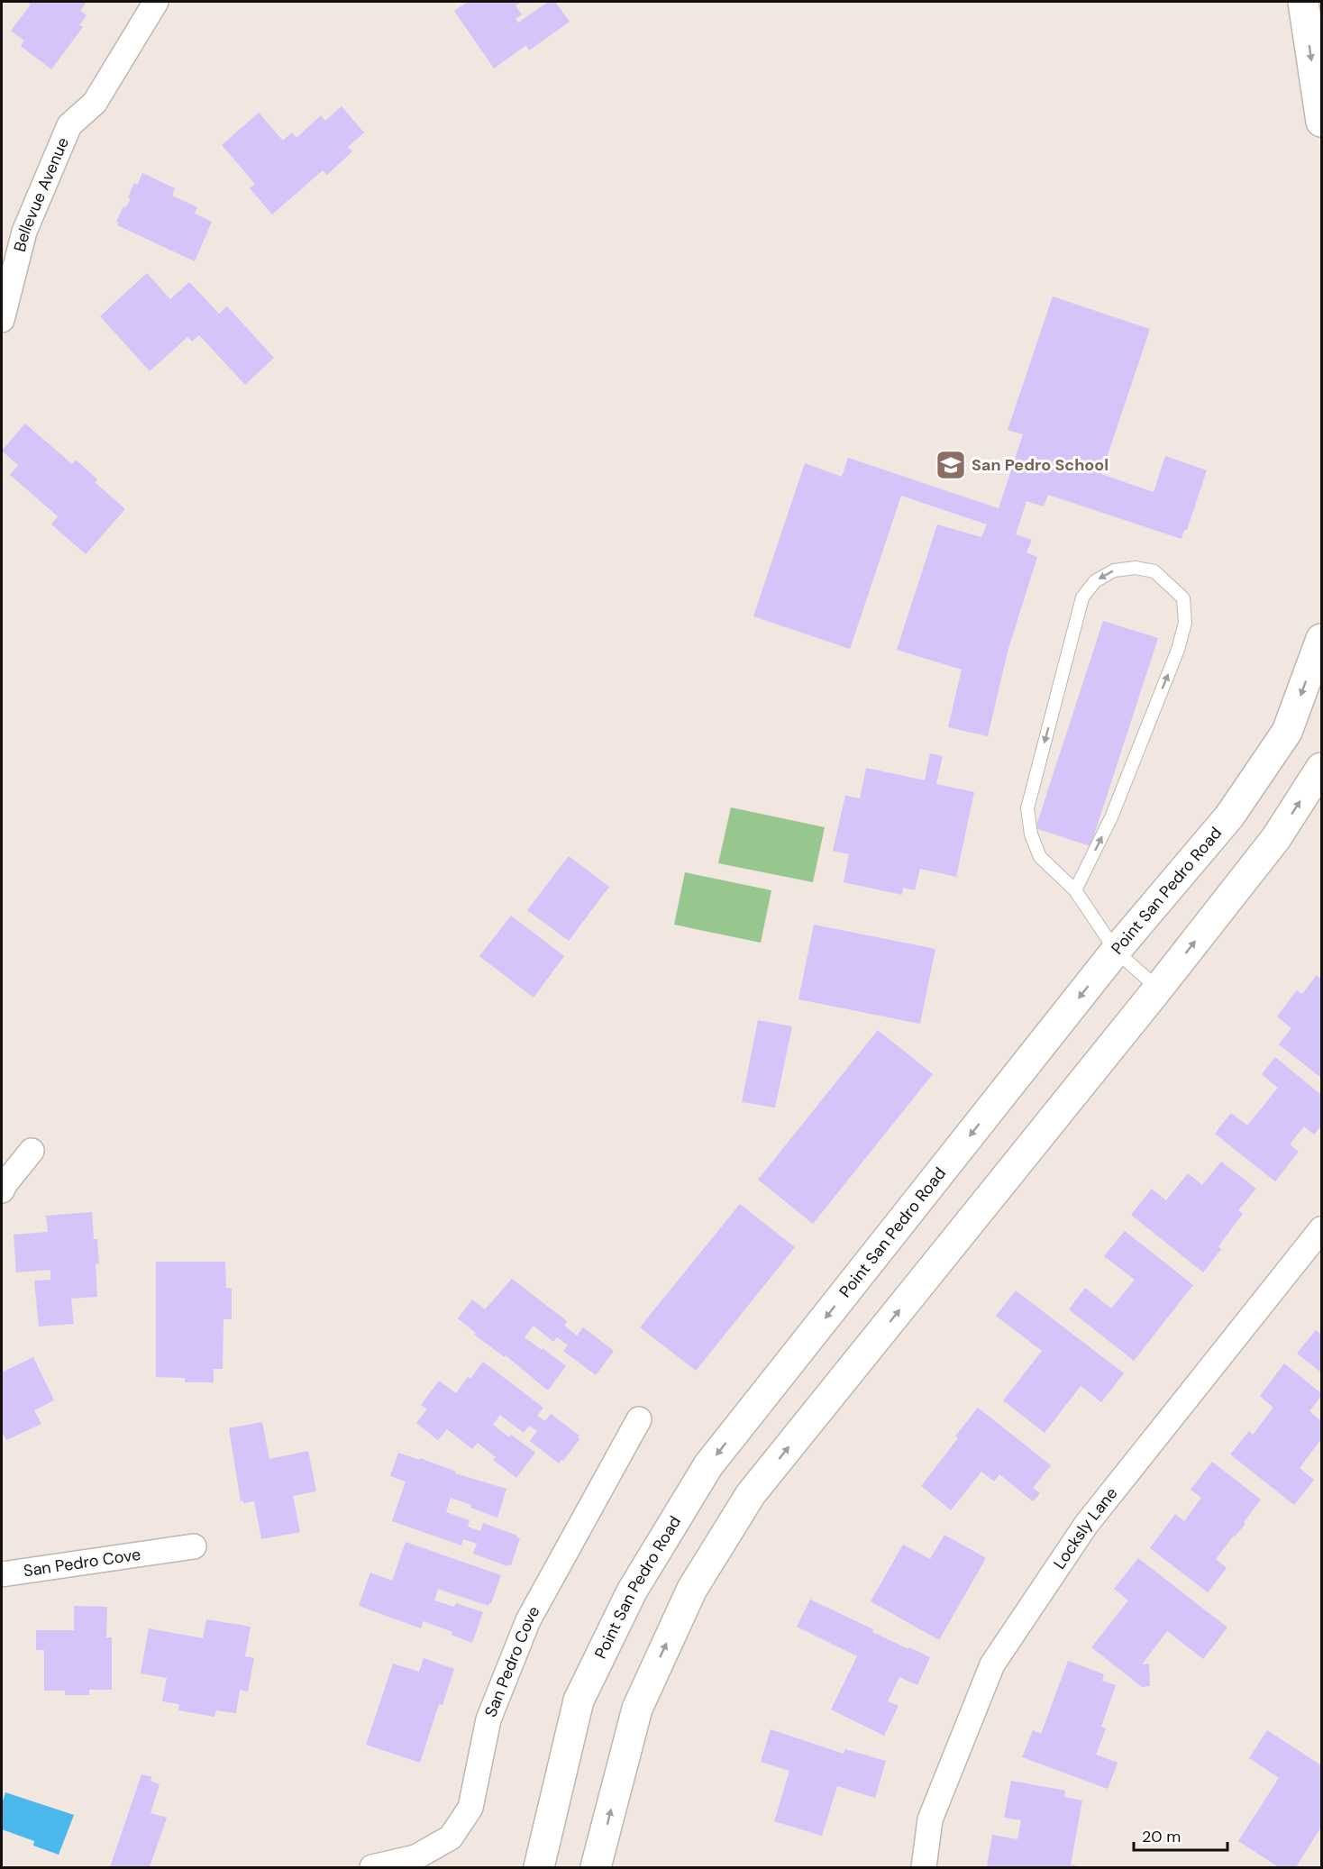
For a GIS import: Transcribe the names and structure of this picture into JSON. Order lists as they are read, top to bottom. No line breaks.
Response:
{"streets":{"main road":["Point San Pedro Road"],"street":["Bellevue Avenue","Locksly Lane","San Pedro Cove"]},"places":{"school or university":["San Pedro School"]},"scale_bar":"20 m"}
